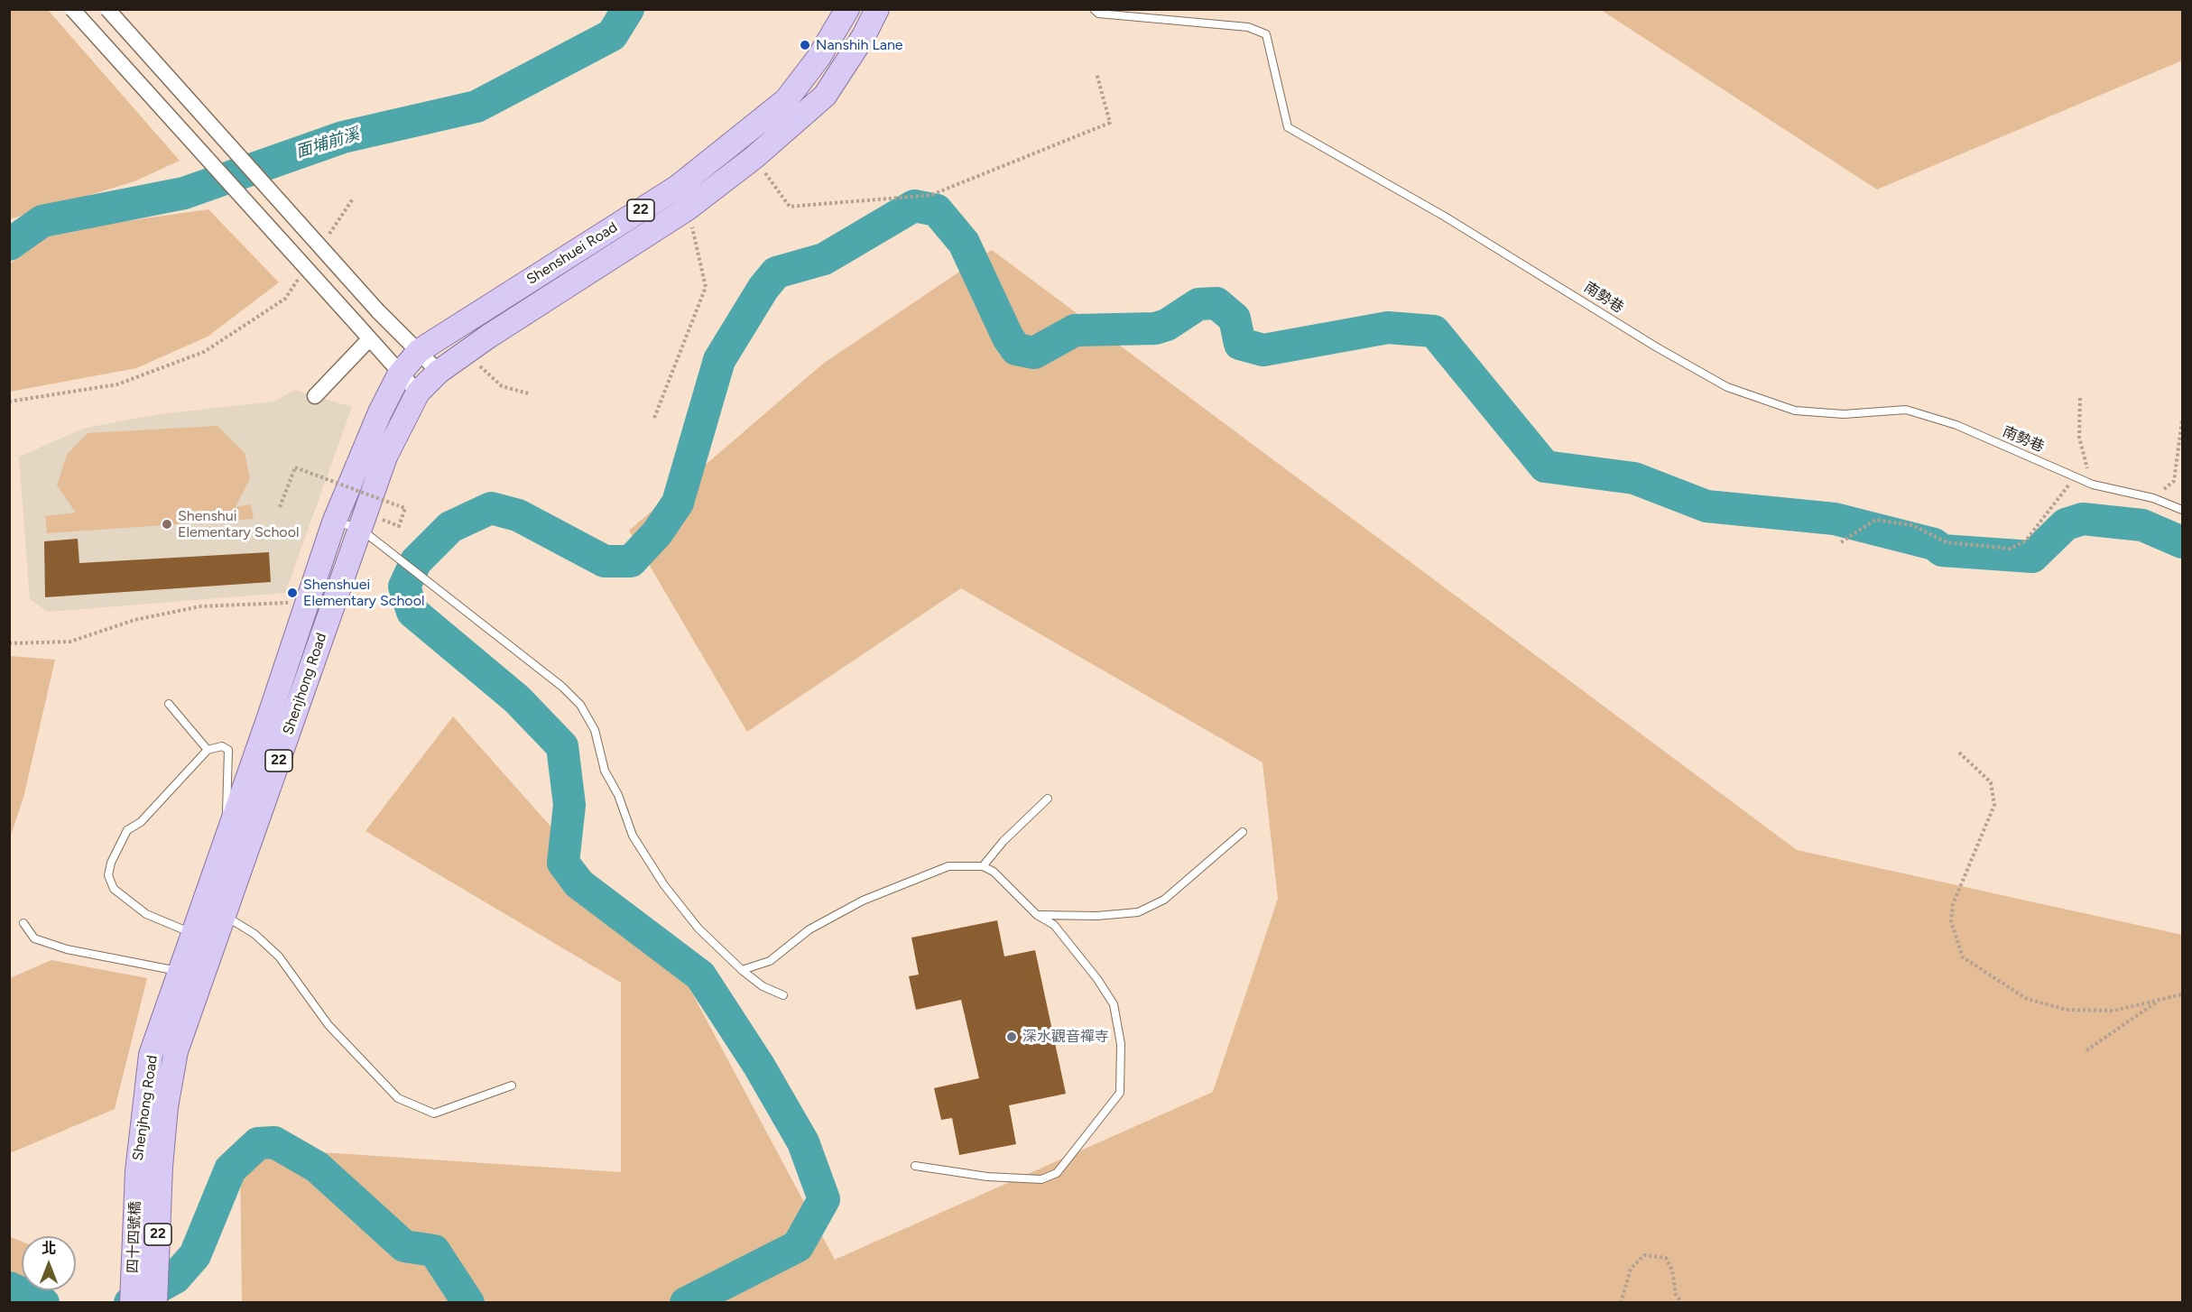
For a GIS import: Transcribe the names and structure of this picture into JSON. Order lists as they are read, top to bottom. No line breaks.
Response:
{"streets":{"main road":["22","Shenshuei Road","Shenjhong Road","四十四號橋"],"lane":["南勢巷"]},"crossings":[["Shenshuei Road","Shenjhong Road"],["Shenjhong Road","四十四號橋"]],"water":["面埔前溪"],"places":["Nanshih Lane","Shenshui Elementary School","Shenshuei Elementary School","深水觀音禪寺"],"north":"top"}
